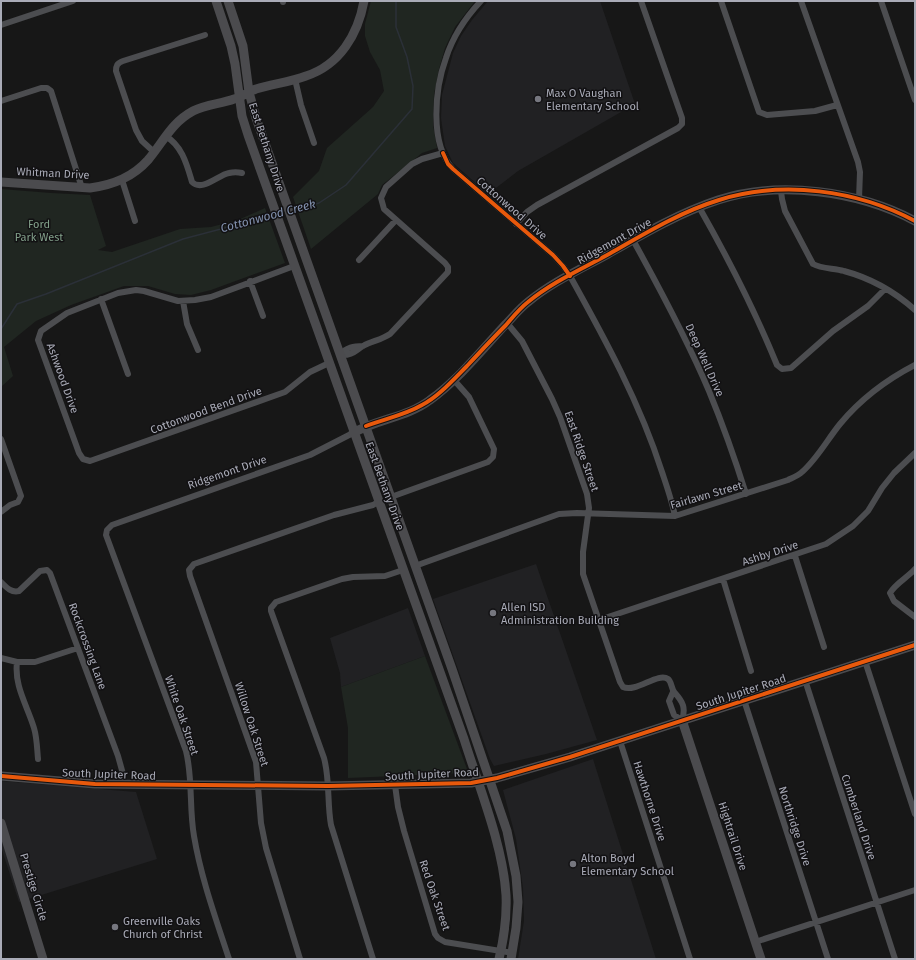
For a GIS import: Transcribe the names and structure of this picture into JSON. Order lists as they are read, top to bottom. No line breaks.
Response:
{"streets":{"street":["East Bethany Drive","Whitman Drive","Cottonwood Drive","Ridgemont Drive","Deep Well Drive","Ashwood Drive","Cottonwood Bend Drive","East Ridge Street","Fairlawn Street","Ashby Drive","Rockcrossing Lane","South Jupiter Road","White Oak Street","Willow Oak Street","Hawthorne Drive","Cumberland Drive","Northridge Drive","Hightrail Drive","Prestige Circle","Red Oak Street"]},"crossings":[["East Bethany Drive","Whitman Drive"],["East Bethany Drive","Ridgemont Drive"],["East Bethany Drive","Ashwood Drive"],["East Bethany Drive","Cottonwood Bend Drive"],["East Bethany Drive","Fairlawn Street"],["East Bethany Drive","South Jupiter Road"],["East Bethany Drive","Willow Oak Street"],["East Bethany Drive","Red Oak Street"],["Cottonwood Drive","Ridgemont Drive"],["Cottonwood Drive","Fairlawn Street"],["Ridgemont Drive","Deep Well Drive"],["Ridgemont Drive","East Ridge Street"],["Ridgemont Drive","White Oak Street"],["Deep Well Drive","Fairlawn Street"],["Ashwood Drive","Cottonwood Bend Drive"],["East Ridge Street","Fairlawn Street"],["East Ridge Street","Ashby Drive"],["East Ridge Street","Hightrail Drive"],["Rockcrossing Lane","South Jupiter Road"],["South Jupiter Road","White Oak Street"],["South Jupiter Road","Willow Oak Street"],["South Jupiter Road","Hawthorne Drive"],["South Jupiter Road","Cumberland Drive"],["South Jupiter Road","Northridge Drive"],["South Jupiter Road","Hightrail Drive"],["South Jupiter Road","Red Oak Street"]],"water":["Cottonwood Creek"],"parks":["Ford Park West"],"places":["Max O Vaughan Elementary School","Allen ISD Administration Building","Alton Boyd Elementary School","Greenville Oaks Church of Christ"]}
